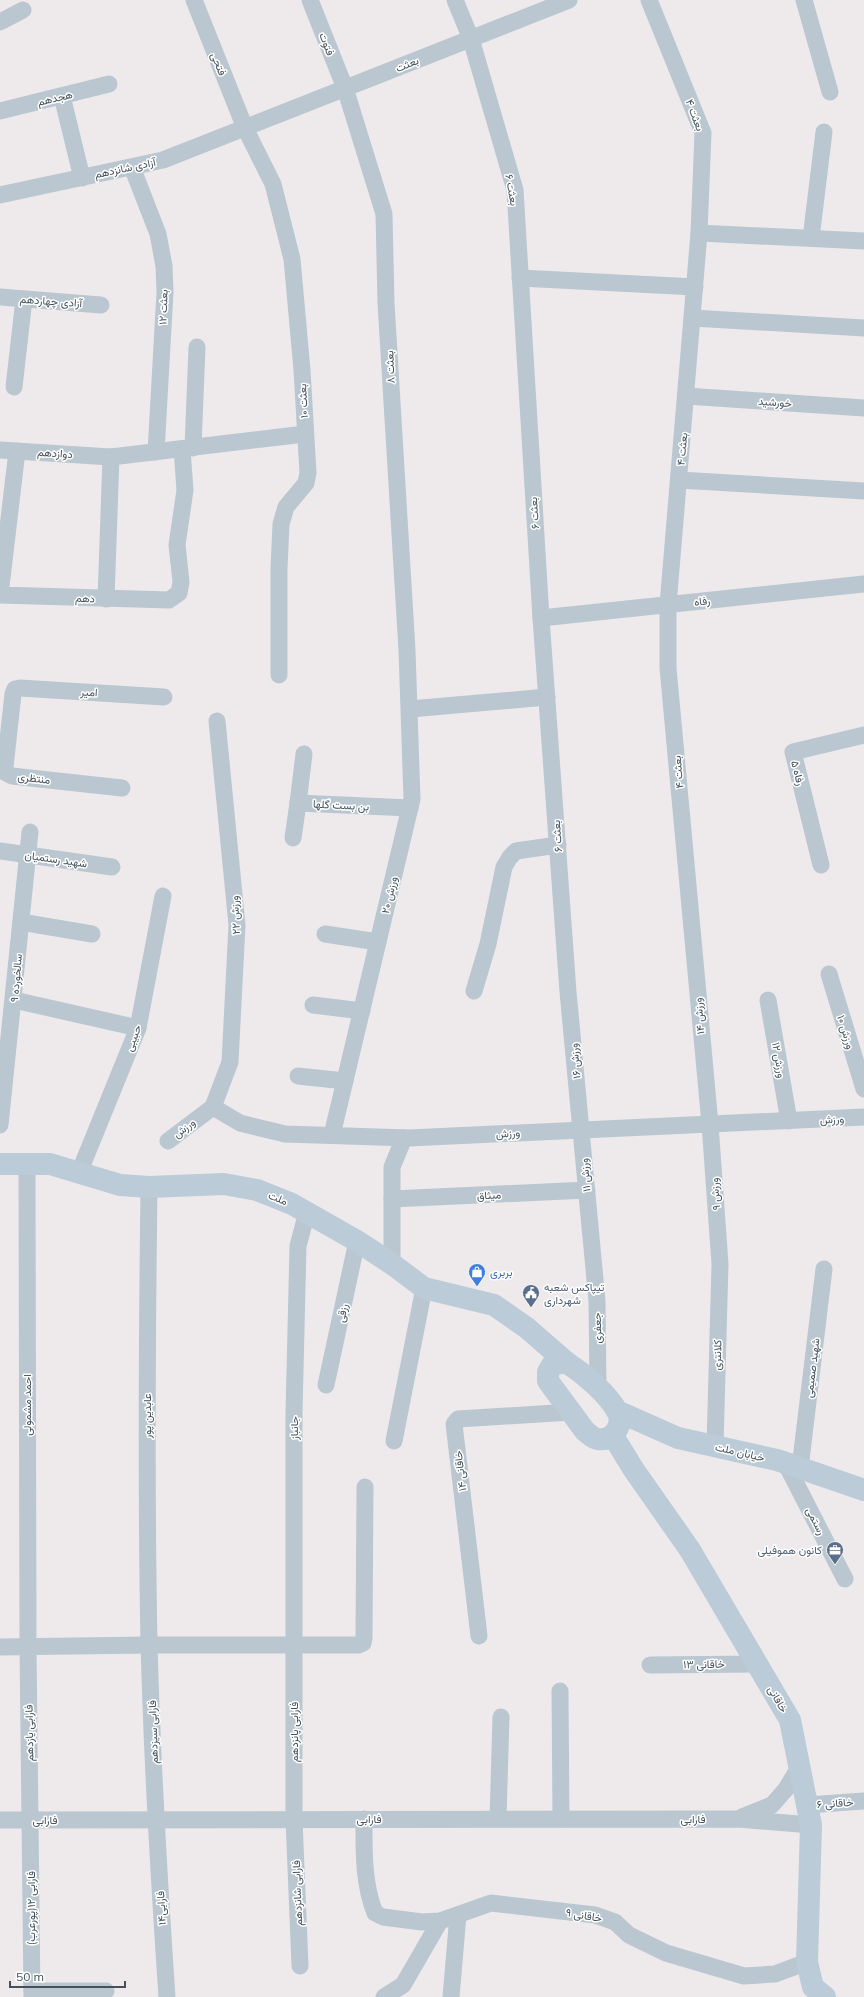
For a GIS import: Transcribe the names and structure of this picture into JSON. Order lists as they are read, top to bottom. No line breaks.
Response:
{"streets":{"main road":["ملت","خیابان ملت","خاقانی"],"street":["فتوت","فتحی","بعثت","هجدهم","بعثت ۴","آزادی شانزدهم","بعثت ۶","آزادی چهاردهم","بعثت ۱۲","بعثت ٨","بعثت ۱۰","خورشید","دوازدهم","دهم","رفاه","امیر","رفاه ۵","منتظری","بن بست گلها","شهید رستمیان","ورزش ۲۰","ورزش ۲۲","سالخورده ۹","ورزش ۱۴","ورزش ۱۰","حبیبی","ورزش ۱۲","ورزش ۱۶","ورزش","ورزش ۱۱","ورزش ۹","میثاق","رزقی","جعفری","کلانتری","شهید صمیمی","احمد مشمولی","عابدین پور","جانباز","خاقانی ۱۴","رستمی","خاقانی ۱۳","فارابی سیزدهم","فارابی پانزدهم","فارابی یازدهم","خاقانی ۶","فارابی","فارابی شانزدهم","فارابی ۱۲(پورعرب)","فارابی۱۴‌","خاقانی ٩"]},"crossings":[["فتوت","بعثت"],["فتوت","بعثت ٨"],["فتحی","بعثت"],["فتحی","آزادی شانزدهم"],["فتحی","بعثت ۱۰"],["بعثت","آزادی شانزدهم"],["بعثت","بعثت ۶"],["بعثت","بعثت ٨"],["بعثت","بعثت ۱۰"],["بعثت ۴","خورشید"],["بعثت ۴","رفاه"],["بعثت ۴","ورزش ۱۴"],["آزادی شانزدهم","بعثت ۱۲"],["آزادی شانزدهم","بعثت ۱۰"],["بعثت ۶","رفاه"],["بعثت ۶","ورزش ۱۶"],["بعثت ۱۲","دوازدهم"],["بعثت ٨","ورزش ۲۰"],["بعثت ۱۰","دوازدهم"],["دوازدهم","دهم"],["امیر","منتظری"],["بن بست گلها","ورزش ۲۰"],["شهید رستمیان","سالخورده ۹"],["ورزش ۲۰","ورزش"],["ورزش ۲۲","ورزش"],["ورزش ۱۴","ورزش"],["ورزش ۱۴","ورزش ۹"],["حبیبی","ملت"],["ورزش ۱۲","ورزش"],["ورزش ۱۶","ورزش"],["ورزش ۱۶","ورزش ۱۱"],["ورزش","ورزش ۱۱"],["ورزش","ورزش ۹"],["ورزش ۱۱","میثاق"],["ورزش ۱۱","جعفری"],["ورزش ۹","کلانتری"],["ملت","رزقی"],["ملت","جعفری"],["ملت","احمد مشمولی"],["ملت","عابدین پور"],["ملت","جانباز"],["ملت","خیابان ملت"],["کلانتری","خیابان ملت"],["شهید صمیمی","خیابان ملت"],["شهید صمیمی","رستمی"],["احمد مشمولی","فارابی یازدهم"],["عابدین پور","فارابی سیزدهم"],["جانباز","فارابی پانزدهم"],["خیابان ملت","رستمی"],["خاقانی ۱۳","خاقانی"],["خاقانی","خاقانی ۶"],["خاقانی","فارابی"],["خاقانی","خاقانی ٩"],["فارابی سیزدهم","فارابی"],["فارابی سیزدهم","فارابی۱۴‌"],["فارابی پانزدهم","فارابی"],["فارابی پانزدهم","فارابی شانزدهم"],["فارابی یازدهم","فارابی"],["فارابی یازدهم","فارابی ۱۲(پورعرب)"],["خاقانی ۶","فارابی"],["فارابی","فارابی شانزدهم"],["فارابی","فارابی ۱۲(پورعرب)"],["فارابی","فارابی۱۴‌"],["فارابی","خاقانی ٩"]],"places":{"shop":["بربری"],"public building":["تیپاکس شعبه شهرداری"],"office":["کانون هموفیلی"]},"scale_bar":"50 m"}
